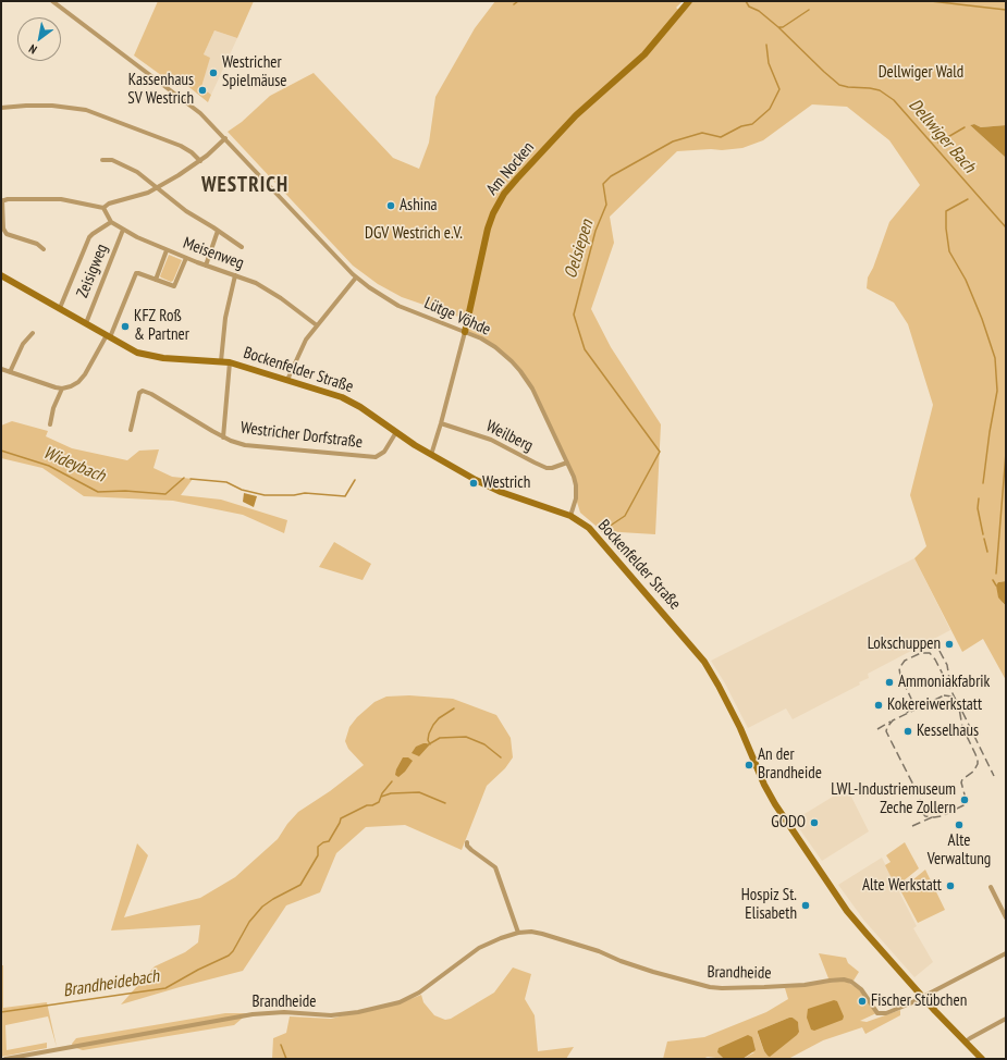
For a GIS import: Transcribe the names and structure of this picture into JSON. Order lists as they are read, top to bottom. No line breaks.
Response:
{"streets":{"main road":["Am Nocken","Bockenfelder Straße"],"street":["Meisenweg","Zeisigweg","Lütge Vöhde","Westricher Dorfstraße","Weilberg","Brandheide"]},"crossings":[["Am Nocken","Lütge Vöhde"],["Am Nocken","Bockenfelder Straße"],["Am Nocken","Weilberg"],["Meisenweg","Zeisigweg"],["Zeisigweg","Bockenfelder Straße"],["Lütge Vöhde","Bockenfelder Straße"],["Lütge Vöhde","Weilberg"],["Bockenfelder Straße","Westricher Dorfstraße"],["Bockenfelder Straße","Brandheide"]],"districts":["WESTRICH"],"water":["Dellwiger Bach","Oelsiepen","Wideybach","Brandheidebach"],"parks":["Dellwiger Wald","DGV Westrich e.V."],"places":["Westricher Spielmäuse","Kassenhaus SV Westrich","Ashina","KFZ Roß & Partner","Westrich","Lokschuppen","Ammoniakfabrik","Kokereiwerkstatt","Kesselhaus","An der Brandheide","LWL-Industriemuseum Zeche Zollern","GODO","Alte Verwaltung","Alte Werkstatt","Hospiz St. Elisabeth","Fischer Stübchen"],"north":"bottom left"}
